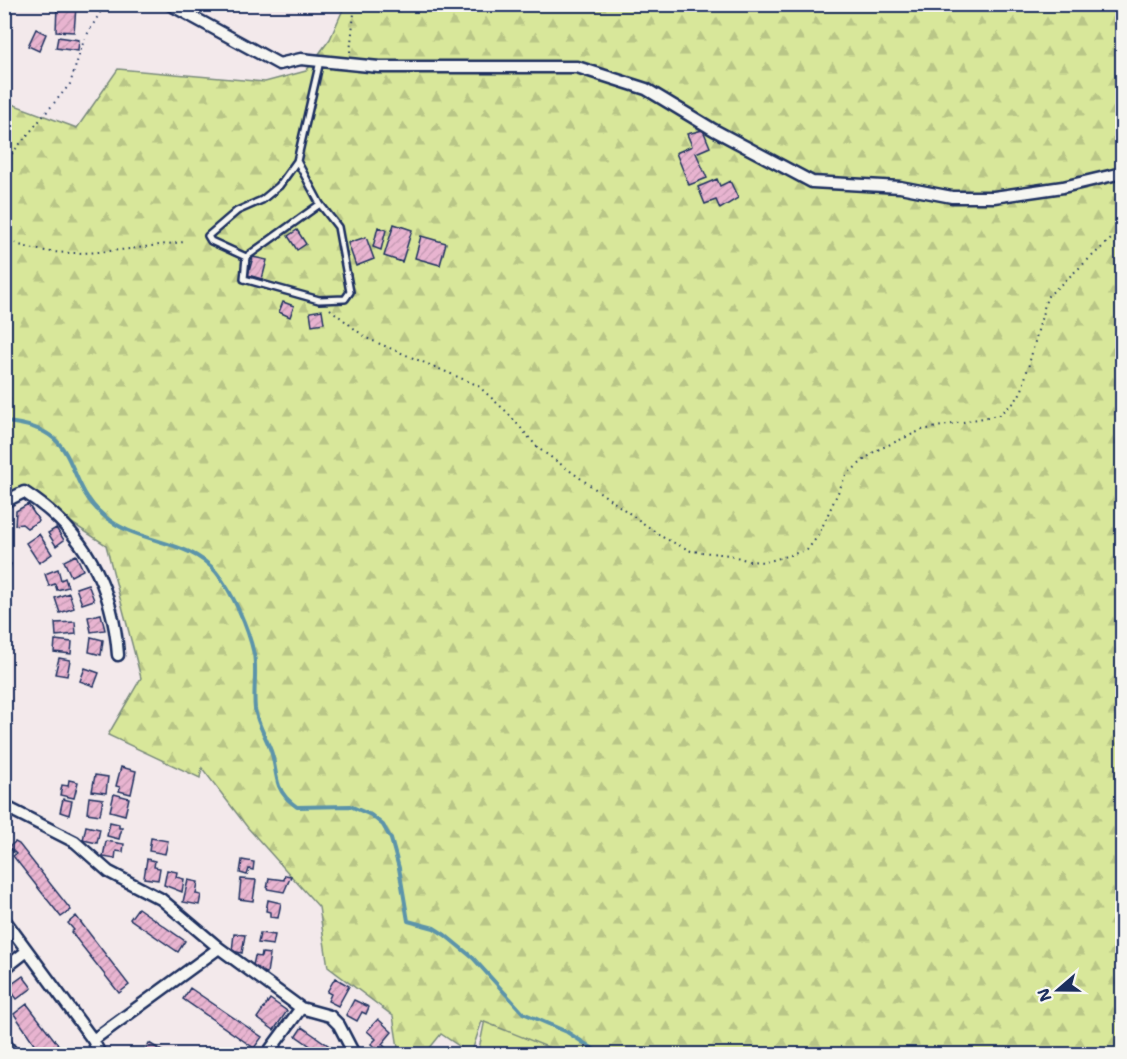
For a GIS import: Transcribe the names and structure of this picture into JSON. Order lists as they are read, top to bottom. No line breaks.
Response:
{"north":"left"}
